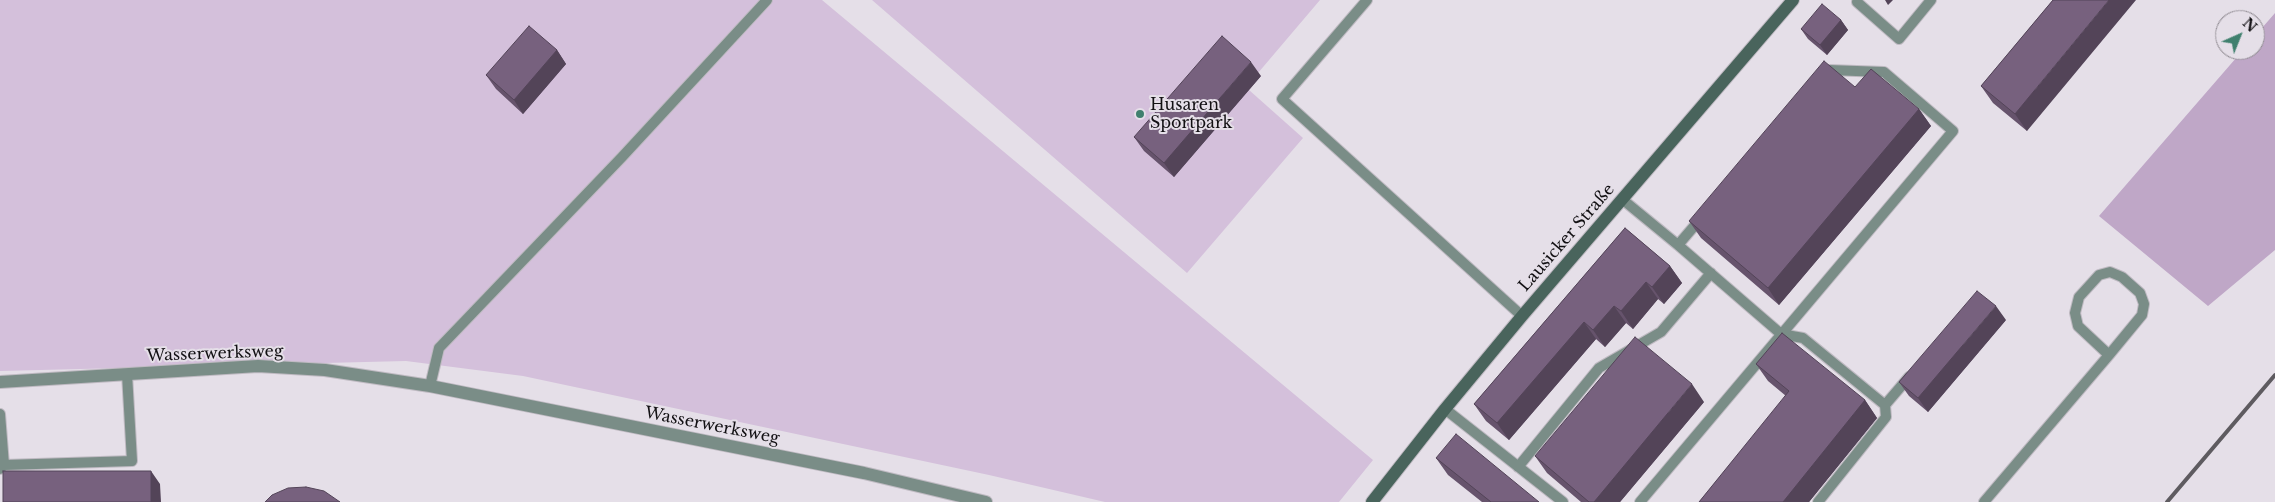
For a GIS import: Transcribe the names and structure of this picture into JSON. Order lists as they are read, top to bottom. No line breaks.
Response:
{"streets":{"main road":["Lausicker Straße"],"street":["Wasserwerksweg"]},"places":["Husaren Sportpark"],"north":"top right"}
